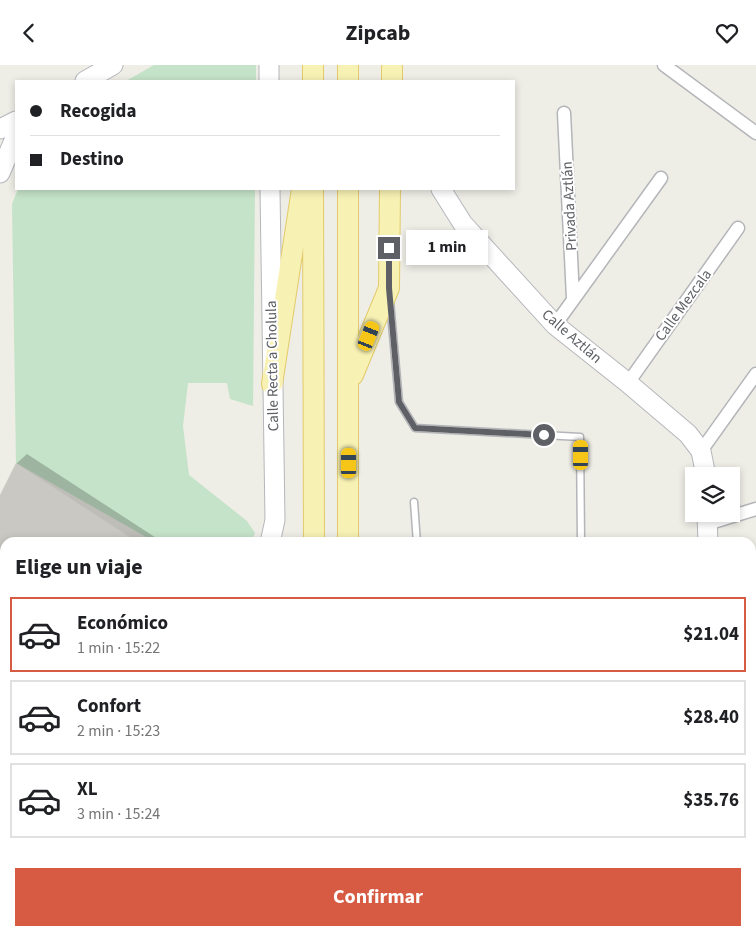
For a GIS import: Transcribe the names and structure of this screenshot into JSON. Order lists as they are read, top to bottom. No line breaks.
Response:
{"streets":{"main road":["Calle Aztlán","Calle Recta a Cholula"],"street":["Privada Aztlán","Calle Mezcala"]},"crossings":[["Calle Mezcala","Calle Aztlán"]],"page":{"header":"Zipcab","banner":["Recogida","Destino"],"bubble":"1 min","heading":"Elige un viaje","list":[{"name":"Económico","note":"1 min · 15:22","value":"$21.04"},{"name":"Confort","note":"2 min · 15:23","value":"$28.40"},{"name":"XL","note":"3 min · 15:24","value":"$35.76"}],"buttons":"Confirmar"}}
